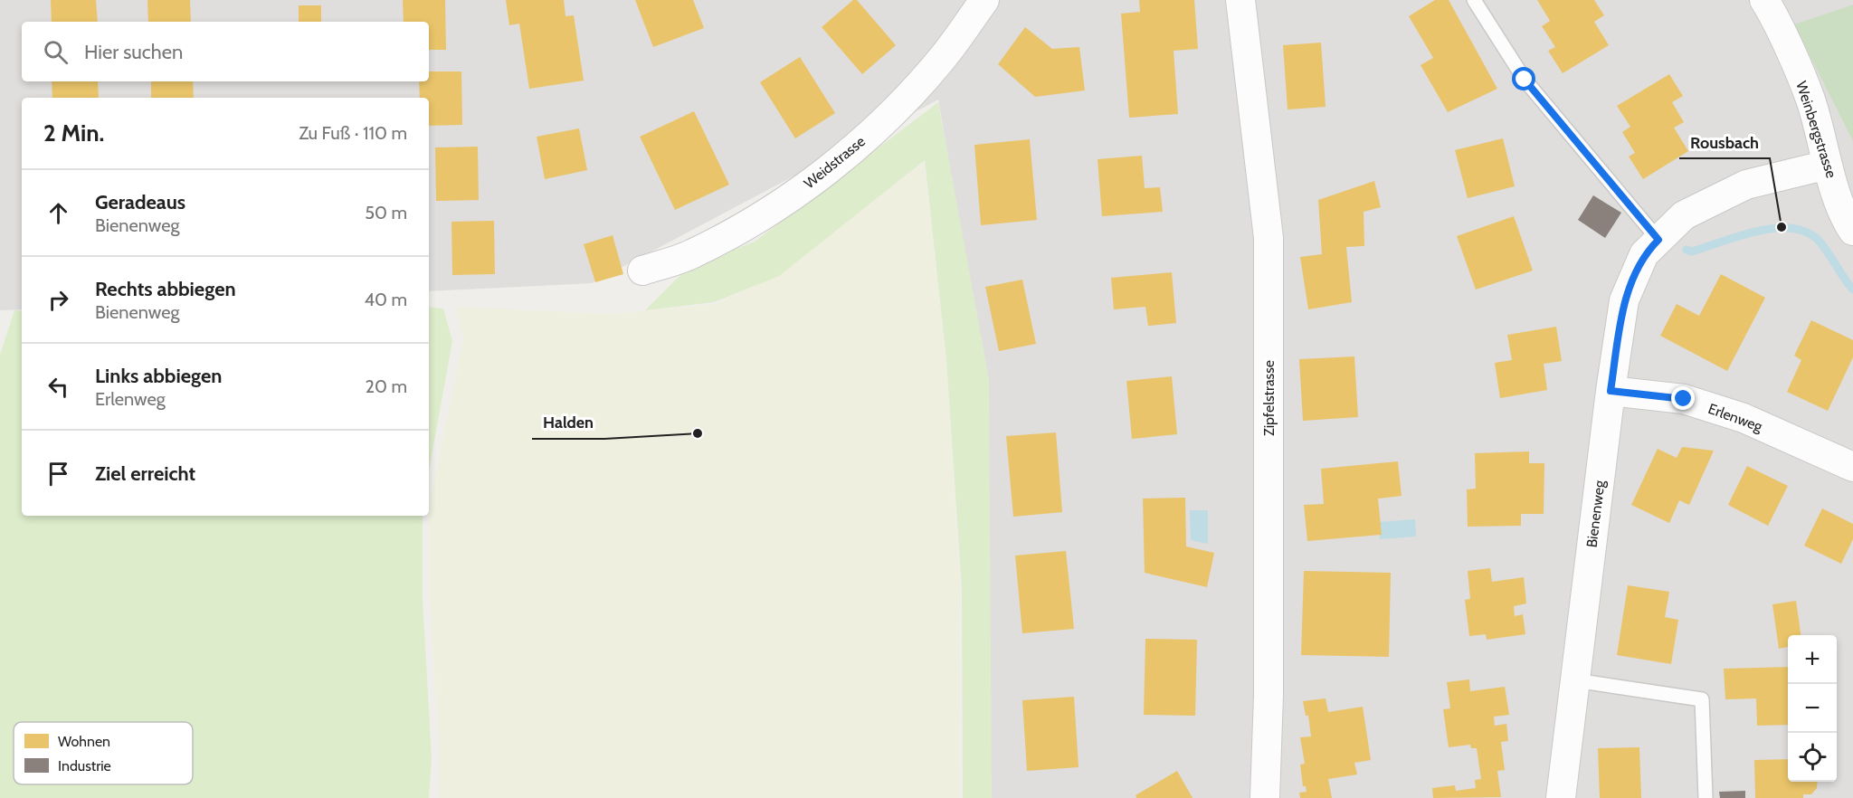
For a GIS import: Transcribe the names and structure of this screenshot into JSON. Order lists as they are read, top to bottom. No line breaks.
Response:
{"streets":{"street":["Weinbergstrasse","Weidstrasse","Zipfelstrasse","Erlenweg","Bienenweg"]},"crossings":[["Weinbergstrasse","Bienenweg"],["Erlenweg","Bienenweg"]],"places":["Rousbach","Halden"],"legend":["Wohnen","Industrie"],"page":{"search":"Hier suchen","heading":["2 Min.","Zu Fuß · 110 m"],"list":[["Geradeaus","Bienenweg","50 m"],["Rechts abbiegen","Bienenweg","40 m"],["Links abbiegen","Erlenweg","20 m"],"Ziel erreicht"],"map_buttons":["+","−"]}}
